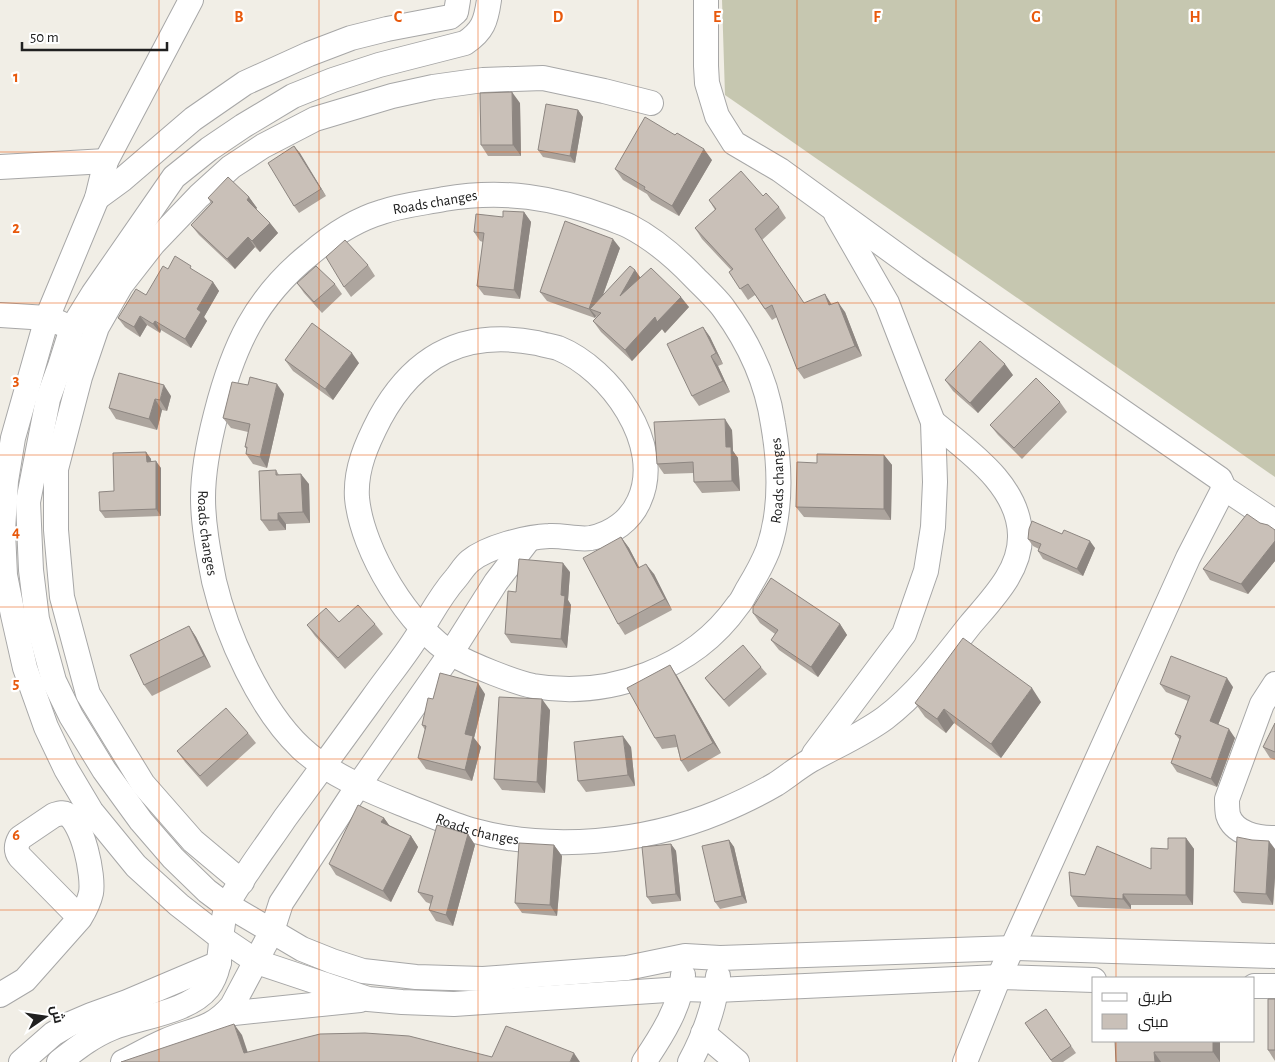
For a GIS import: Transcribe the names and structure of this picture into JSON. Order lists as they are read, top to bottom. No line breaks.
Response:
{"streets":{"street":["Roads changes"]},"legend":["طريق","مبنى"],"scale_bar":"50 m","north":"right","grid":{"columns":["B","C","D","E","F","G","H"],"rows":["1","2","3","4","5","6"]}}
